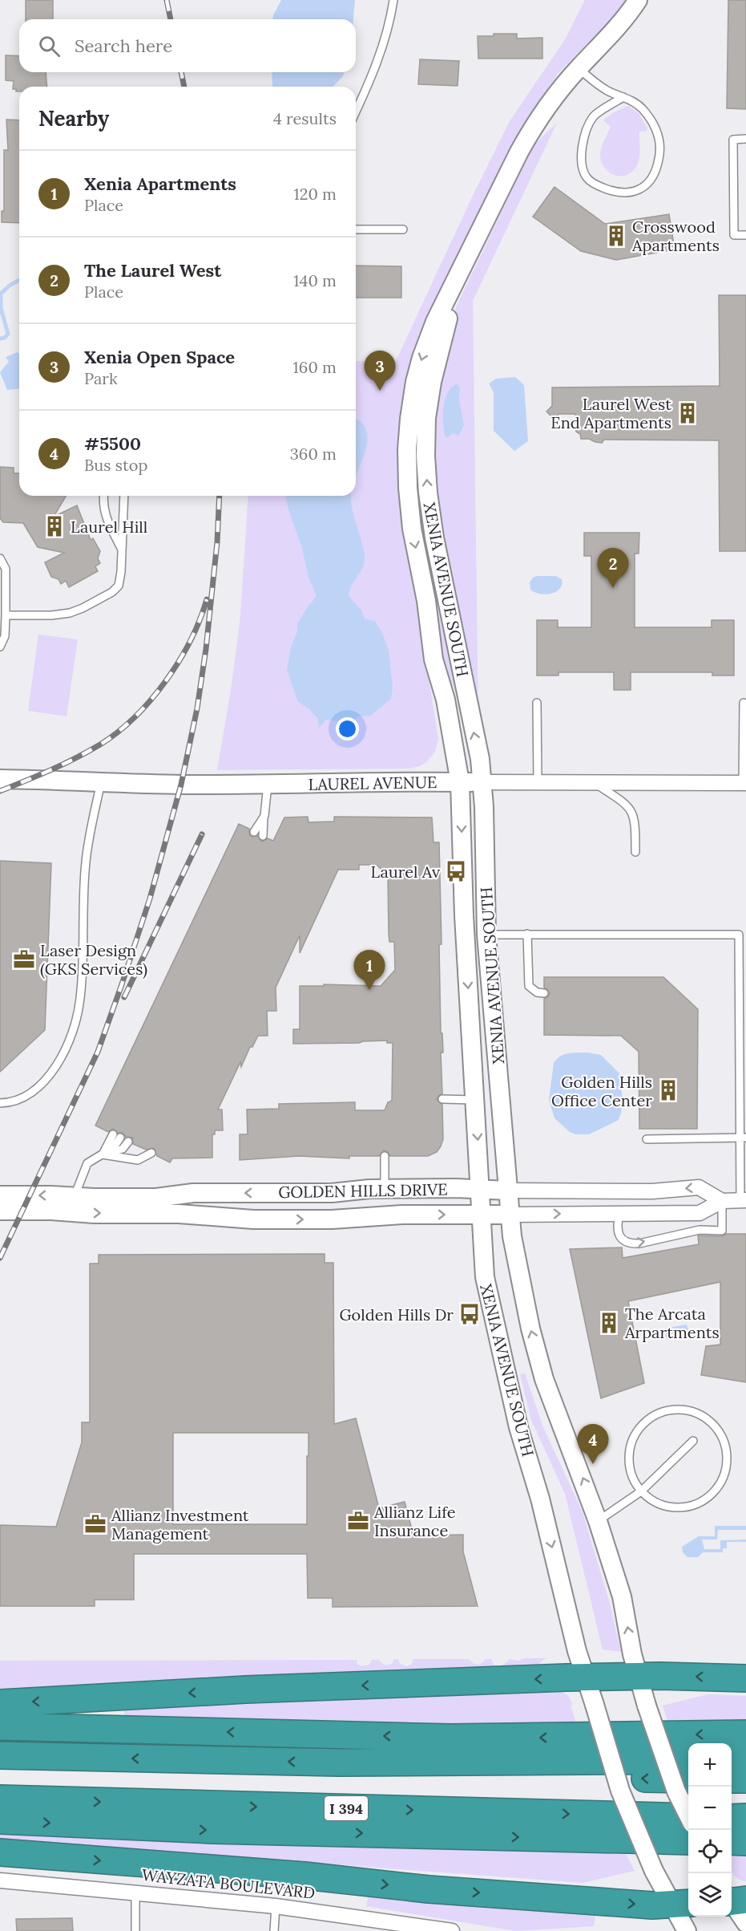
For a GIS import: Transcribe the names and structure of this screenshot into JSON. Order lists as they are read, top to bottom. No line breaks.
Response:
{"streets":{"highway":["I 394"],"street":["XENIA AVENUE SOUTH","LAUREL AVENUE","GOLDEN HILLS DRIVE","WAYZATA BOULEVARD"]},"crossings":[["XENIA AVENUE SOUTH","LAUREL AVENUE"],["XENIA AVENUE SOUTH","GOLDEN HILLS DRIVE"]],"places":{"building":["Crosswood Apartments","Laurel West End Apartments","Laurel Hill","Golden Hills Office Center","The Arcata Arpartments"],"bus stop":["Laurel Av","Golden Hills Dr"],"office":["Laser Design (GKS Services)","Allianz Life Insurance","Allianz Investment Management"]},"page":{"search":"Search here","heading":["Nearby","4 results"],"list":[{"mark":"1","name":"Xenia Apartments","note":"Place","value":"120 m"},{"mark":"2","name":"The Laurel West","note":"Place","value":"140 m"},{"mark":"3","name":"Xenia Open Space","note":"Park","value":"160 m"},{"mark":"4","name":"#5500","note":"Bus stop","value":"360 m"}],"pins":["3","2","1","4"],"map_buttons":["+","−"]}}
